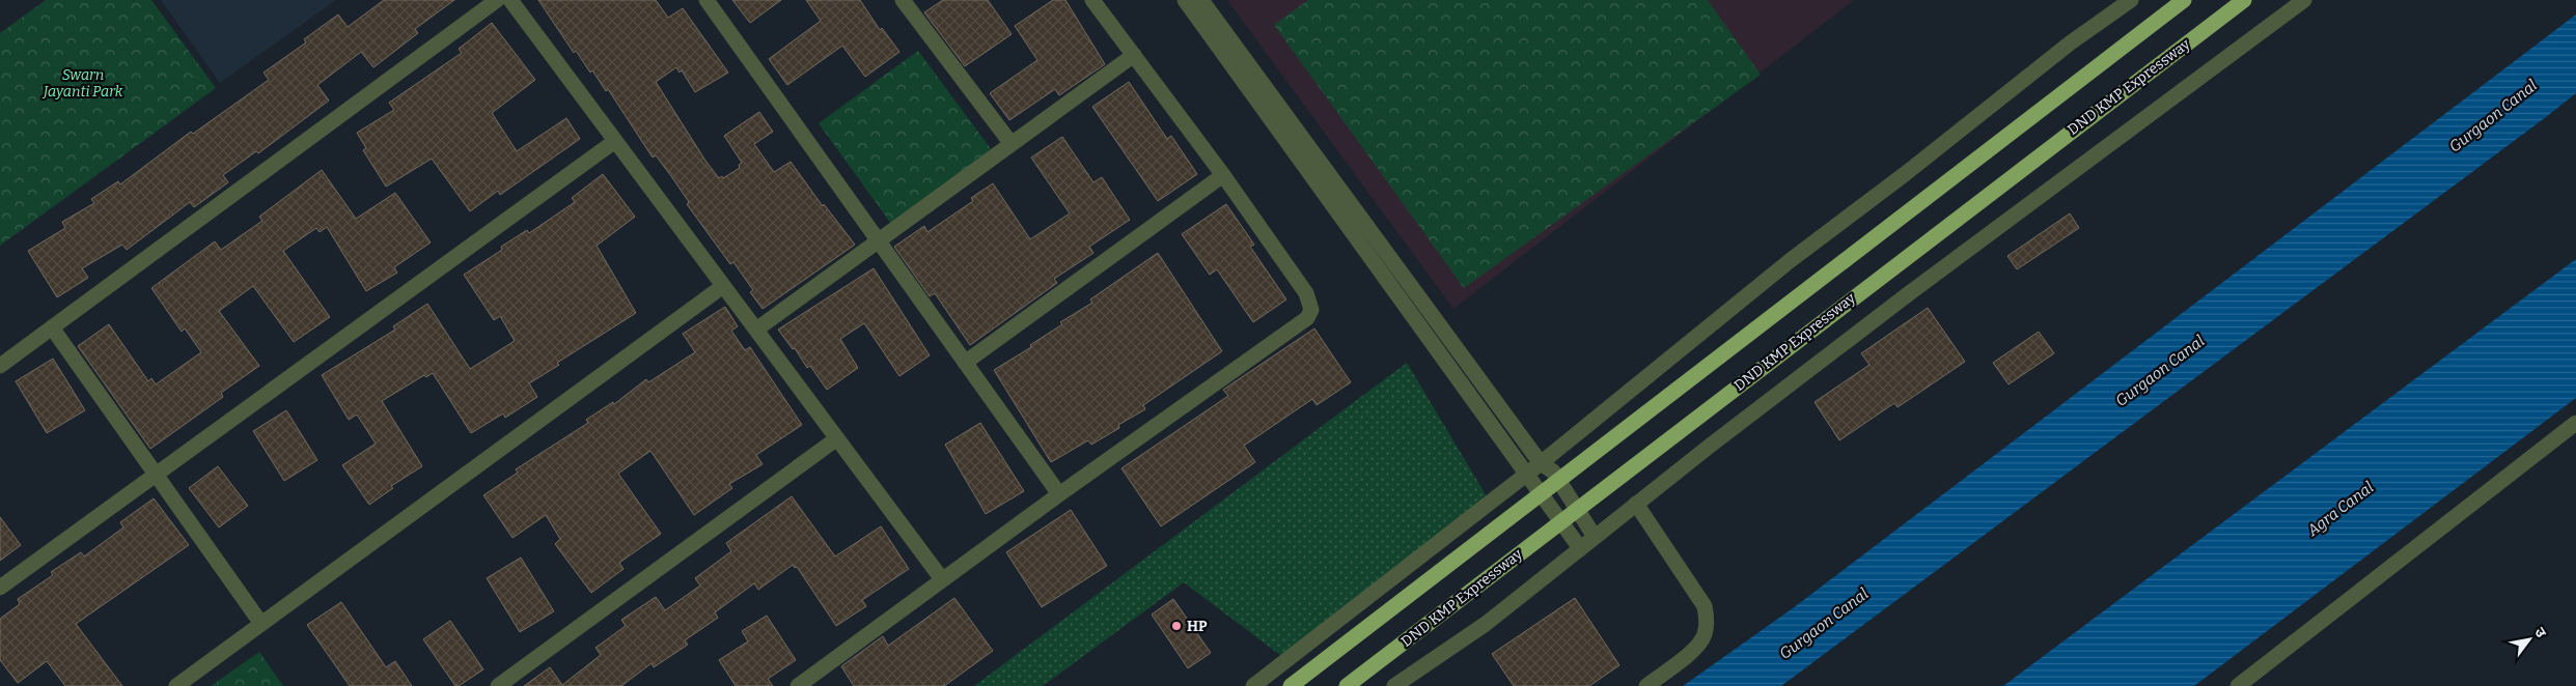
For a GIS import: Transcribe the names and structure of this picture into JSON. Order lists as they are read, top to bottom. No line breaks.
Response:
{"streets":{"highway":["DND KMP Expressway"]},"water":["Gurgaon Canal","Agra Canal"],"parks":["Swarn Jayanti Park"],"places":["HP"],"north":"top right"}
